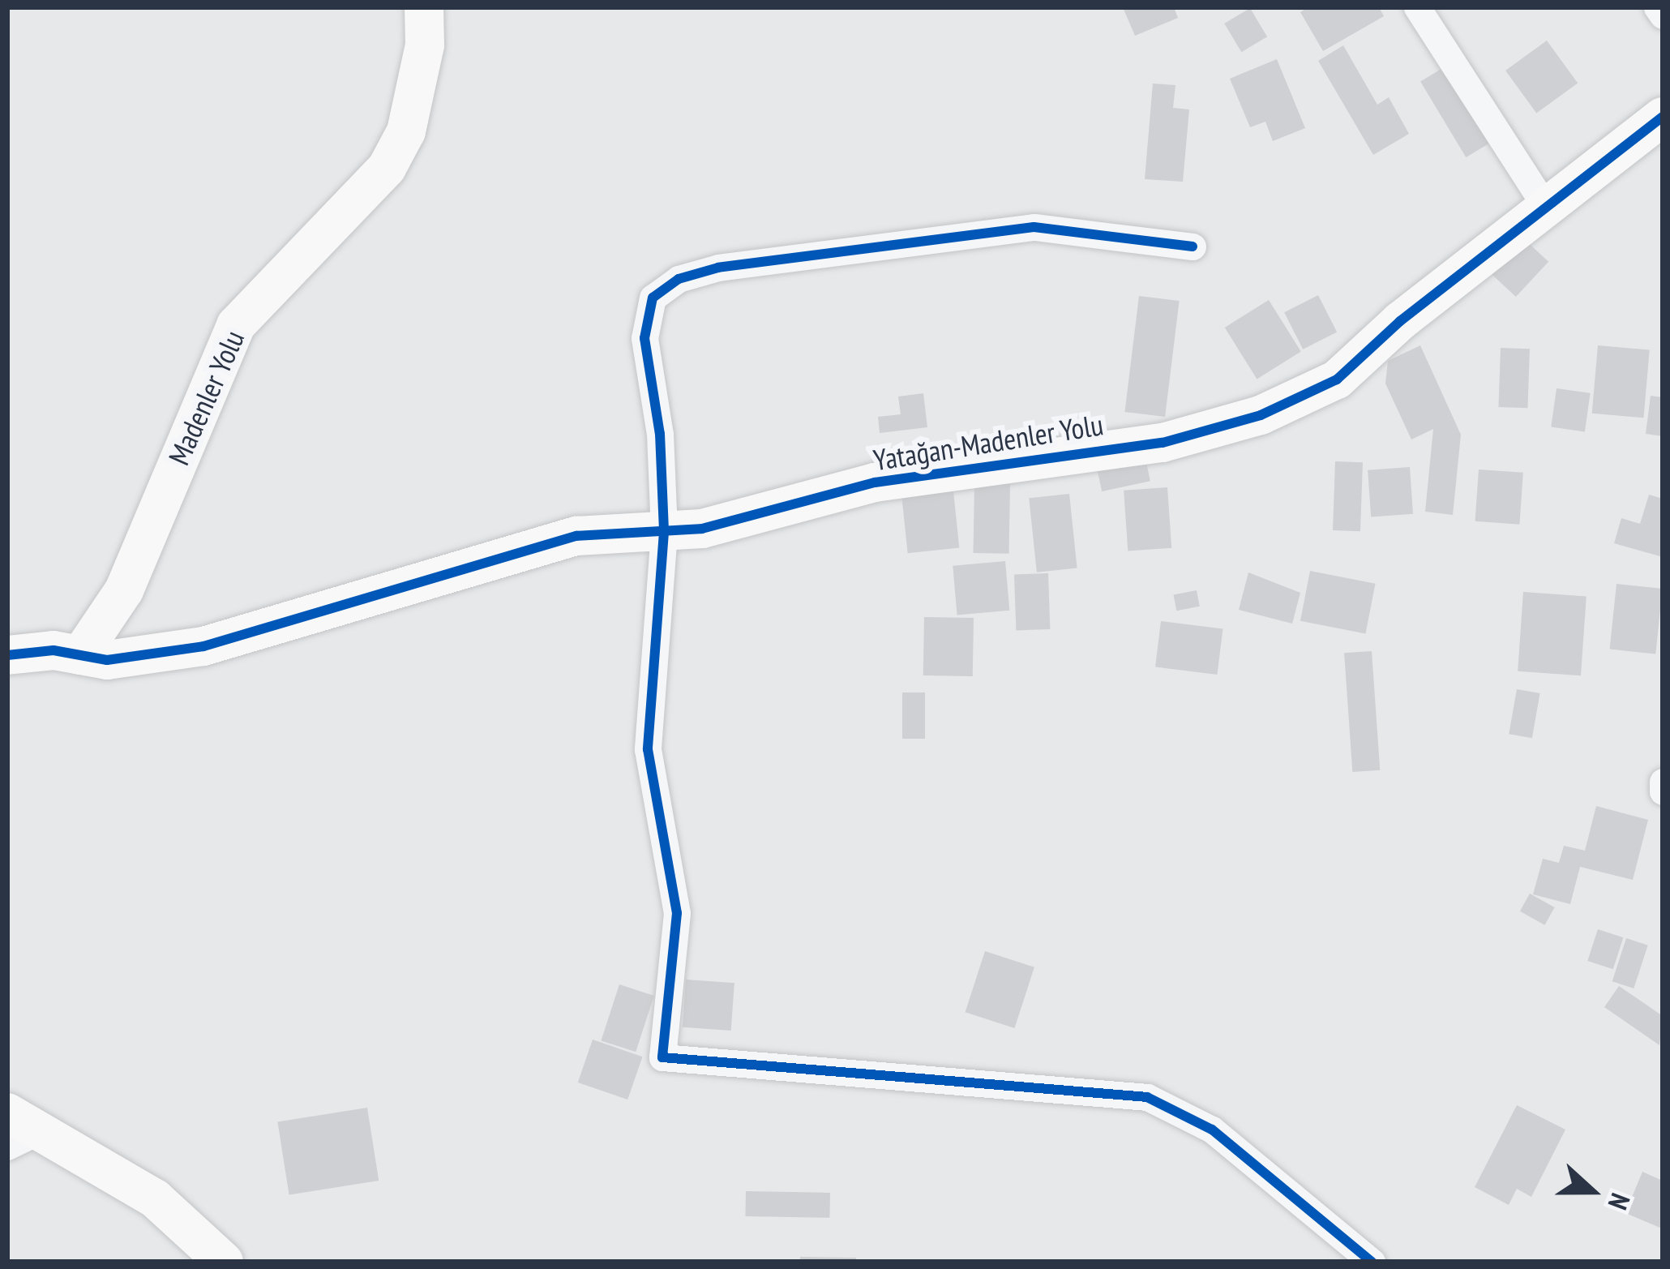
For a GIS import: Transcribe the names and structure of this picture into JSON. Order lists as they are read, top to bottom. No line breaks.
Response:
{"streets":{"street":["Madenler Yolu","Yatağan-Madenler Yolu"]},"crossings":[["Madenler Yolu","Yatağan-Madenler Yolu"]],"north":"right"}
